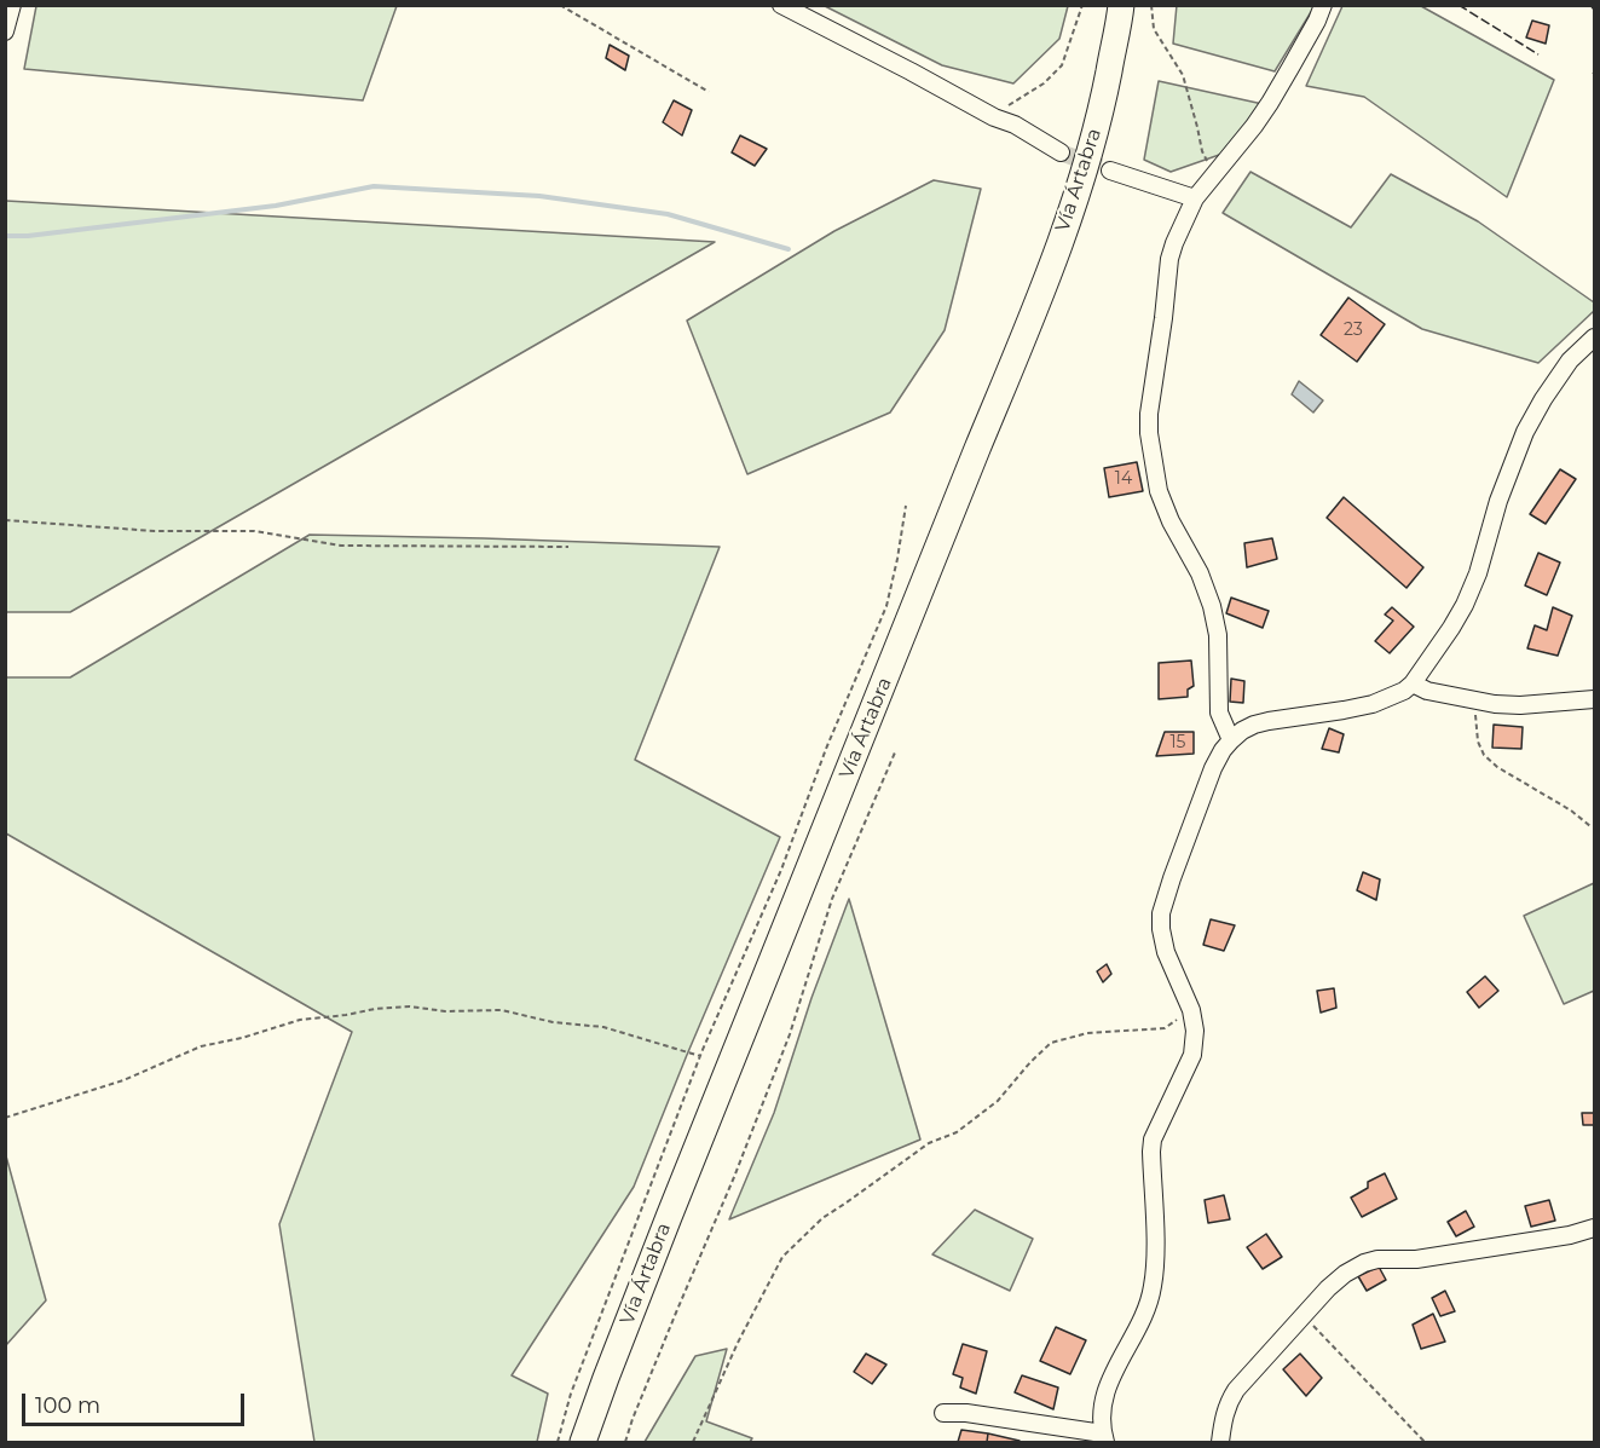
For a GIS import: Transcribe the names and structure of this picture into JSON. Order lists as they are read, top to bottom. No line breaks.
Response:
{"streets":{"highway":["Vía Ártabra"]},"house_numbers":["23","14","15"],"scale_bar":"100 m"}
